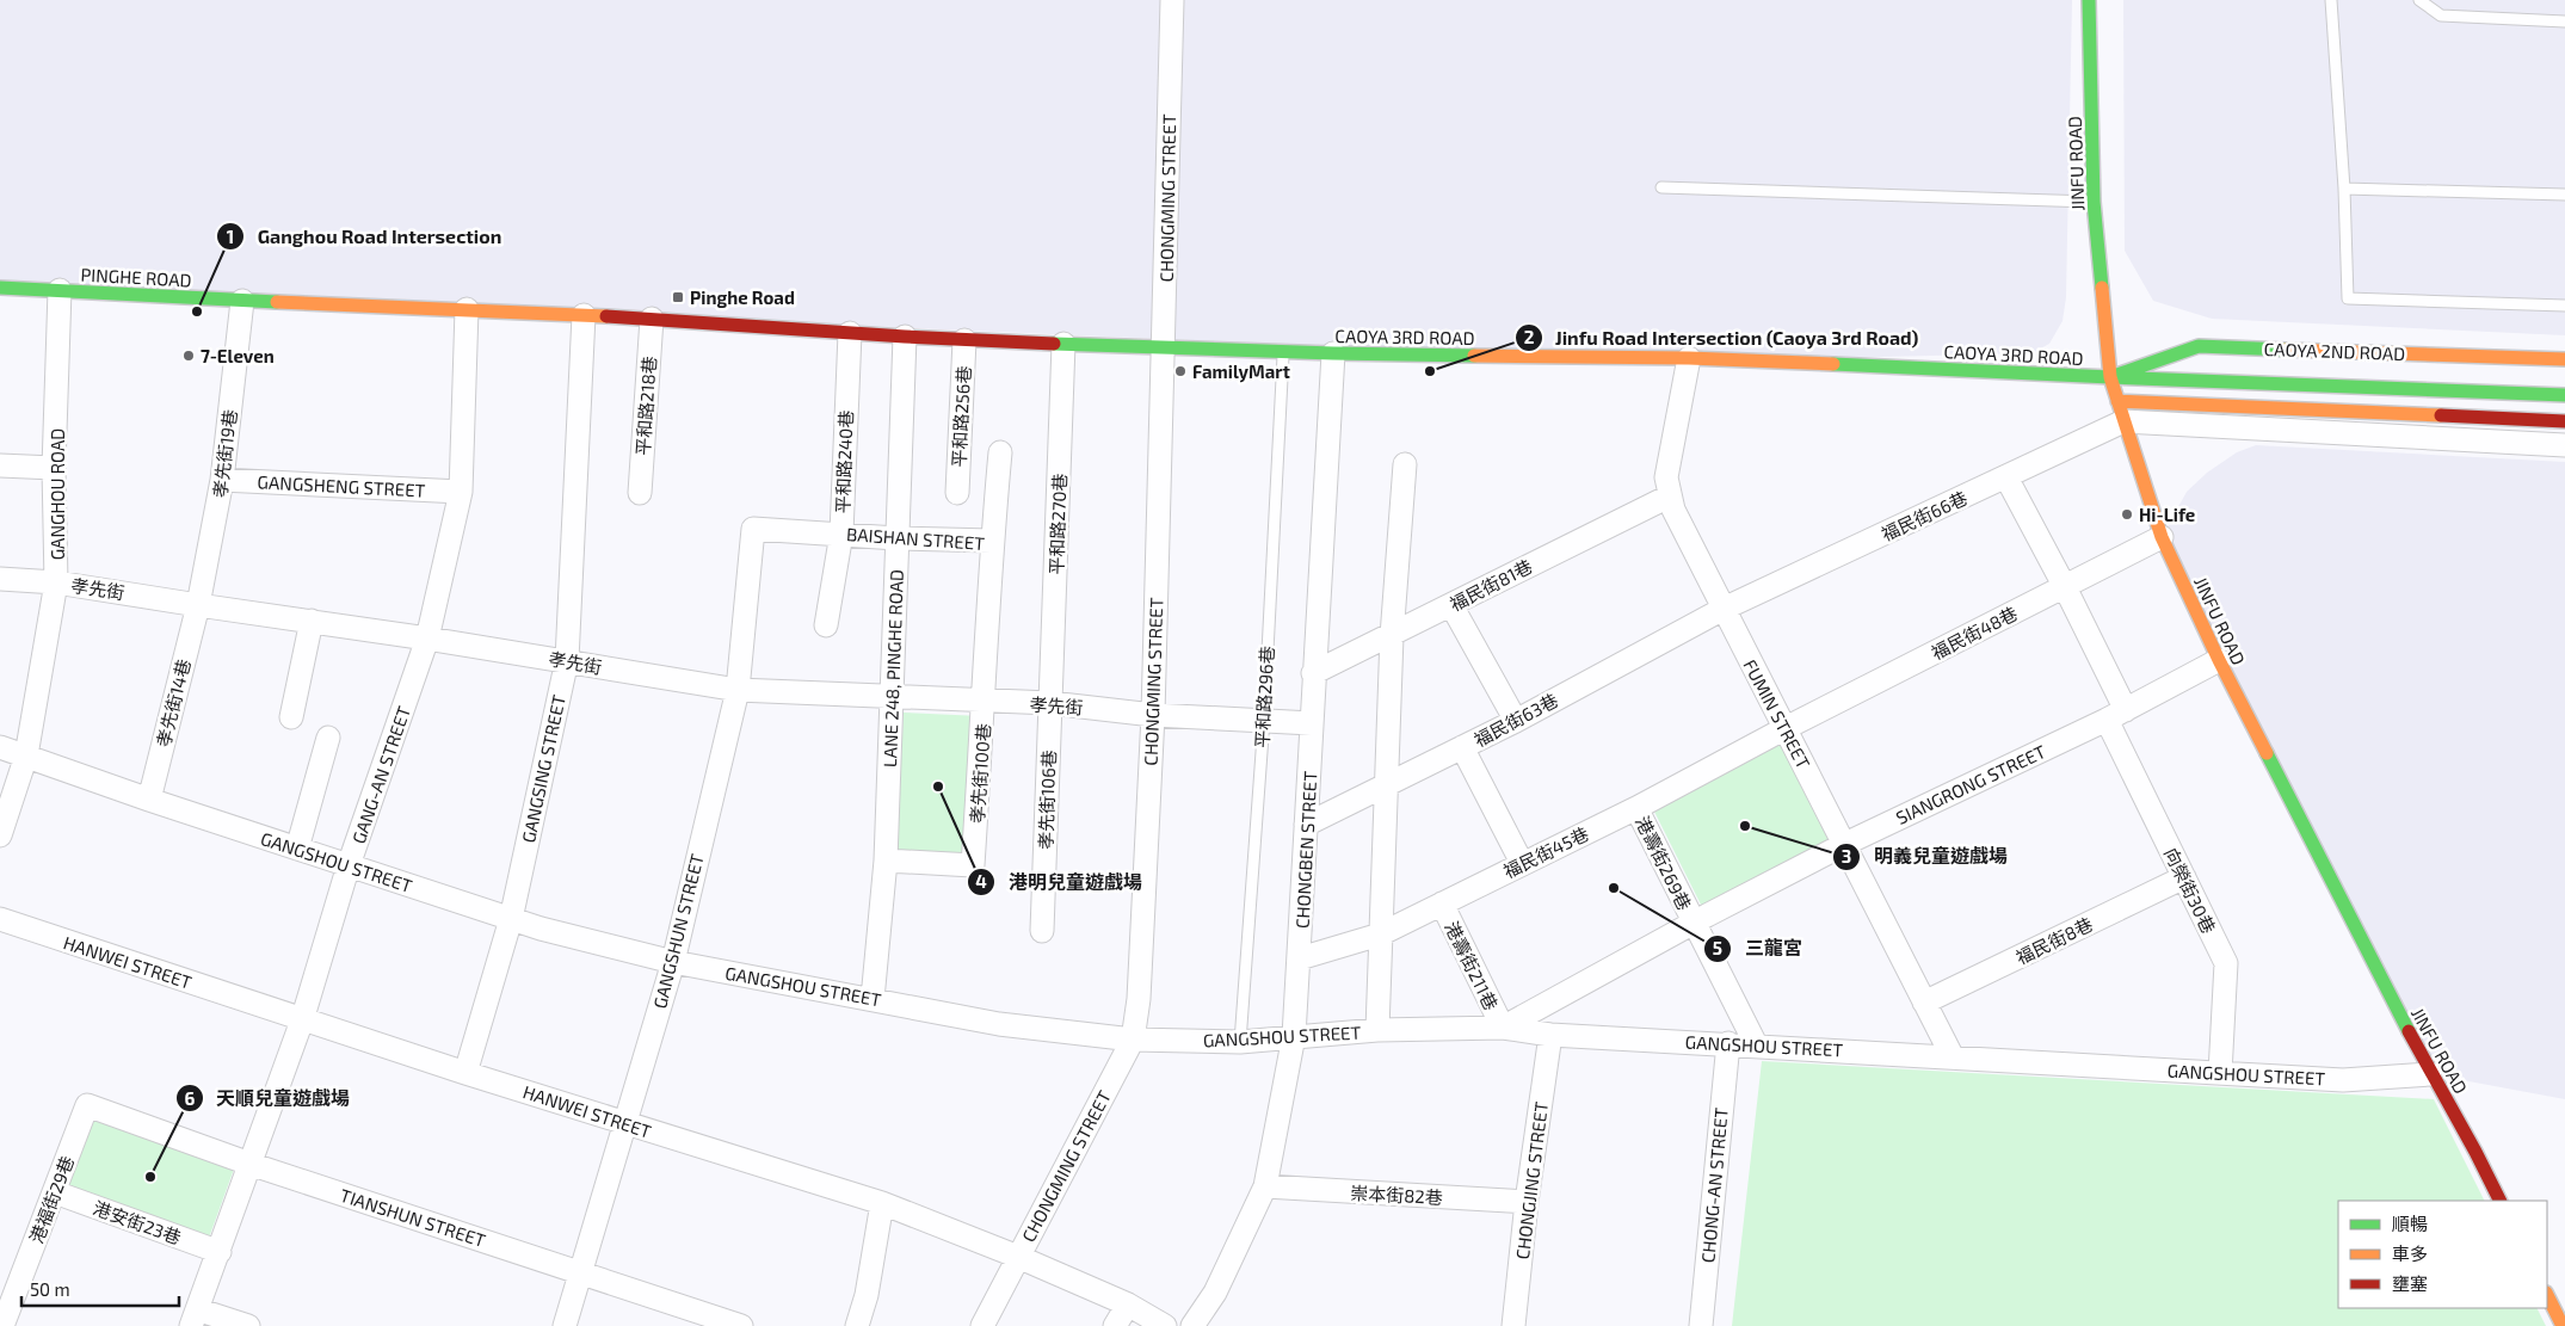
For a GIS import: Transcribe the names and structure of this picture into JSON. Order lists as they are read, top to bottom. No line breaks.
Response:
{"streets":{"main road":["JINFU ROAD","PINGHE ROAD","CAOYA 3RD ROAD","CAOYA 2ND ROAD"],"street":["CHONGMING STREET","平和路218巷","平和路256巷","孝先街19巷","平和路240巷","GANGSHENG STREET","GANGHOU ROAD","福民街66巷","平和路270巷","BAISHAN STREET","福民街81巷","孝先街","福民街48巷","LANE 248, PINGHE ROAD","孝先街14巷","FUMIN STREET","福民街63巷","GANGSING STREET","孝先街100巷","GANG-AN STREET","SIANGRONG STREET","孝先街106巷","CHONGBEN STREET","福民街45巷","GANGSHOU STREET","港壽街269巷","向榮街30巷","GANGSHUN STREET","福民街8巷","HANWEI STREET","港壽街211巷","CHONGJING STREET","CHONG-AN STREET","崇本街82巷","港福街29巷","TIANSHUN STREET","港安街23巷"],"lane":["平和路296巷"]},"crossings":[["JINFU ROAD","CAOYA 3RD ROAD"],["JINFU ROAD","CAOYA 2ND ROAD"],["JINFU ROAD","福民街66巷"],["JINFU ROAD","福民街48巷"],["JINFU ROAD","SIANGRONG STREET"],["JINFU ROAD","GANGSHOU STREET"],["CHONGMING STREET","PINGHE ROAD"],["CHONGMING STREET","CAOYA 3RD ROAD"],["CHONGMING STREET","孝先街"],["CHONGMING STREET","GANGSHOU STREET"],["CHONGMING STREET","HANWEI STREET"],["PINGHE ROAD","CAOYA 3RD ROAD"],["PINGHE ROAD","平和路218巷"],["PINGHE ROAD","平和路256巷"],["PINGHE ROAD","孝先街19巷"],["PINGHE ROAD","平和路240巷"],["PINGHE ROAD","GANGHOU ROAD"],["PINGHE ROAD","平和路270巷"],["PINGHE ROAD","LANE 248, PINGHE ROAD"],["PINGHE ROAD","GANGSING STREET"],["PINGHE ROAD","GANG-AN STREET"],["CAOYA 3RD ROAD","CAOYA 2ND ROAD"],["CAOYA 3RD ROAD","平和路296巷"],["CAOYA 3RD ROAD","FUMIN STREET"],["CAOYA 3RD ROAD","CHONGBEN STREET"],["孝先街19巷","GANGSHENG STREET"],["孝先街19巷","孝先街"],["孝先街19巷","孝先街14巷"],["平和路240巷","BAISHAN STREET"],["GANGSHENG STREET","GANG-AN STREET"],["GANGHOU ROAD","孝先街"],["GANGHOU ROAD","GANGSHOU STREET"],["福民街66巷","FUMIN STREET"],["福民街66巷","福民街63巷"],["福民街66巷","向榮街30巷"],["平和路270巷","孝先街"],["平和路270巷","孝先街106巷"],["BAISHAN STREET","孝先街"],["BAISHAN STREET","LANE 248, PINGHE ROAD"],["BAISHAN STREET","孝先街100巷"],["BAISHAN STREET","GANGSHUN STREET"],["福民街81巷","FUMIN STREET"],["福民街81巷","CHONGBEN STREET"],["孝先街","LANE 248, PINGHE ROAD"],["孝先街","平和路296巷"],["孝先街","孝先街14巷"],["孝先街","GANGSING STREET"],["孝先街","孝先街100巷"],["孝先街","GANG-AN STREET"],["孝先街","孝先街106巷"],["孝先街","CHONGBEN STREET"],["孝先街","GANGSHUN STREET"],["福民街48巷","FUMIN STREET"],["福民街48巷","福民街45巷"],["福民街48巷","向榮街30巷"],["LANE 248, PINGHE ROAD","孝先街100巷"],["LANE 248, PINGHE ROAD","GANGSHOU STREET"],["平和路296巷","GANGSHOU STREET"],["孝先街14巷","GANGSHOU STREET"],["FUMIN STREET","福民街63巷"],["FUMIN STREET","SIANGRONG STREET"],["FUMIN STREET","福民街45巷"],["FUMIN STREET","GANGSHOU STREET"],["FUMIN STREET","福民街8巷"],["福民街63巷","CHONGBEN STREET"],["GANGSING STREET","GANGSHOU STREET"],["GANGSING STREET","HANWEI STREET"],["GANG-AN STREET","GANGSHOU STREET"],["GANG-AN STREET","HANWEI STREET"],["GANG-AN STREET","TIANSHUN STREET"],["GANG-AN STREET","港安街23巷"],["SIANGRONG STREET","GANGSHOU STREET"],["SIANGRONG STREET","港壽街269巷"],["SIANGRONG STREET","向榮街30巷"],["SIANGRONG STREET","港壽街211巷"],["CHONGBEN STREET","福民街45巷"],["CHONGBEN STREET","GANGSHOU STREET"],["CHONGBEN STREET","崇本街82巷"],["福民街45巷","港壽街269巷"],["福民街45巷","港壽街211巷"],["GANGSHOU STREET","港壽街269巷"],["GANGSHOU STREET","向榮街30巷"],["GANGSHOU STREET","GANGSHUN STREET"],["GANGSHOU STREET","港壽街211巷"],["GANGSHOU STREET","CHONGJING STREET"],["GANGSHOU STREET","CHONG-AN STREET"],["向榮街30巷","福民街8巷"],["GANGSHUN STREET","HANWEI STREET"],["GANGSHUN STREET","TIANSHUN STREET"],["CHONGJING STREET","崇本街82巷"],["港福街29巷","TIANSHUN STREET"],["港福街29巷","港安街23巷"]],"places":{"transit":["Pinghe Road"],"other":["Ganghou Road Intersection","7-Eleven","FamilyMart","Jinfu Road Intersection (Caoya 3rd Road)","Hi-Life","港明兒童遊戲場","明義兒童遊戲場","三龍宮","天順兒童遊戲場"]},"legend":["順暢","車多","壅塞"],"scale_bar":"50 m"}
